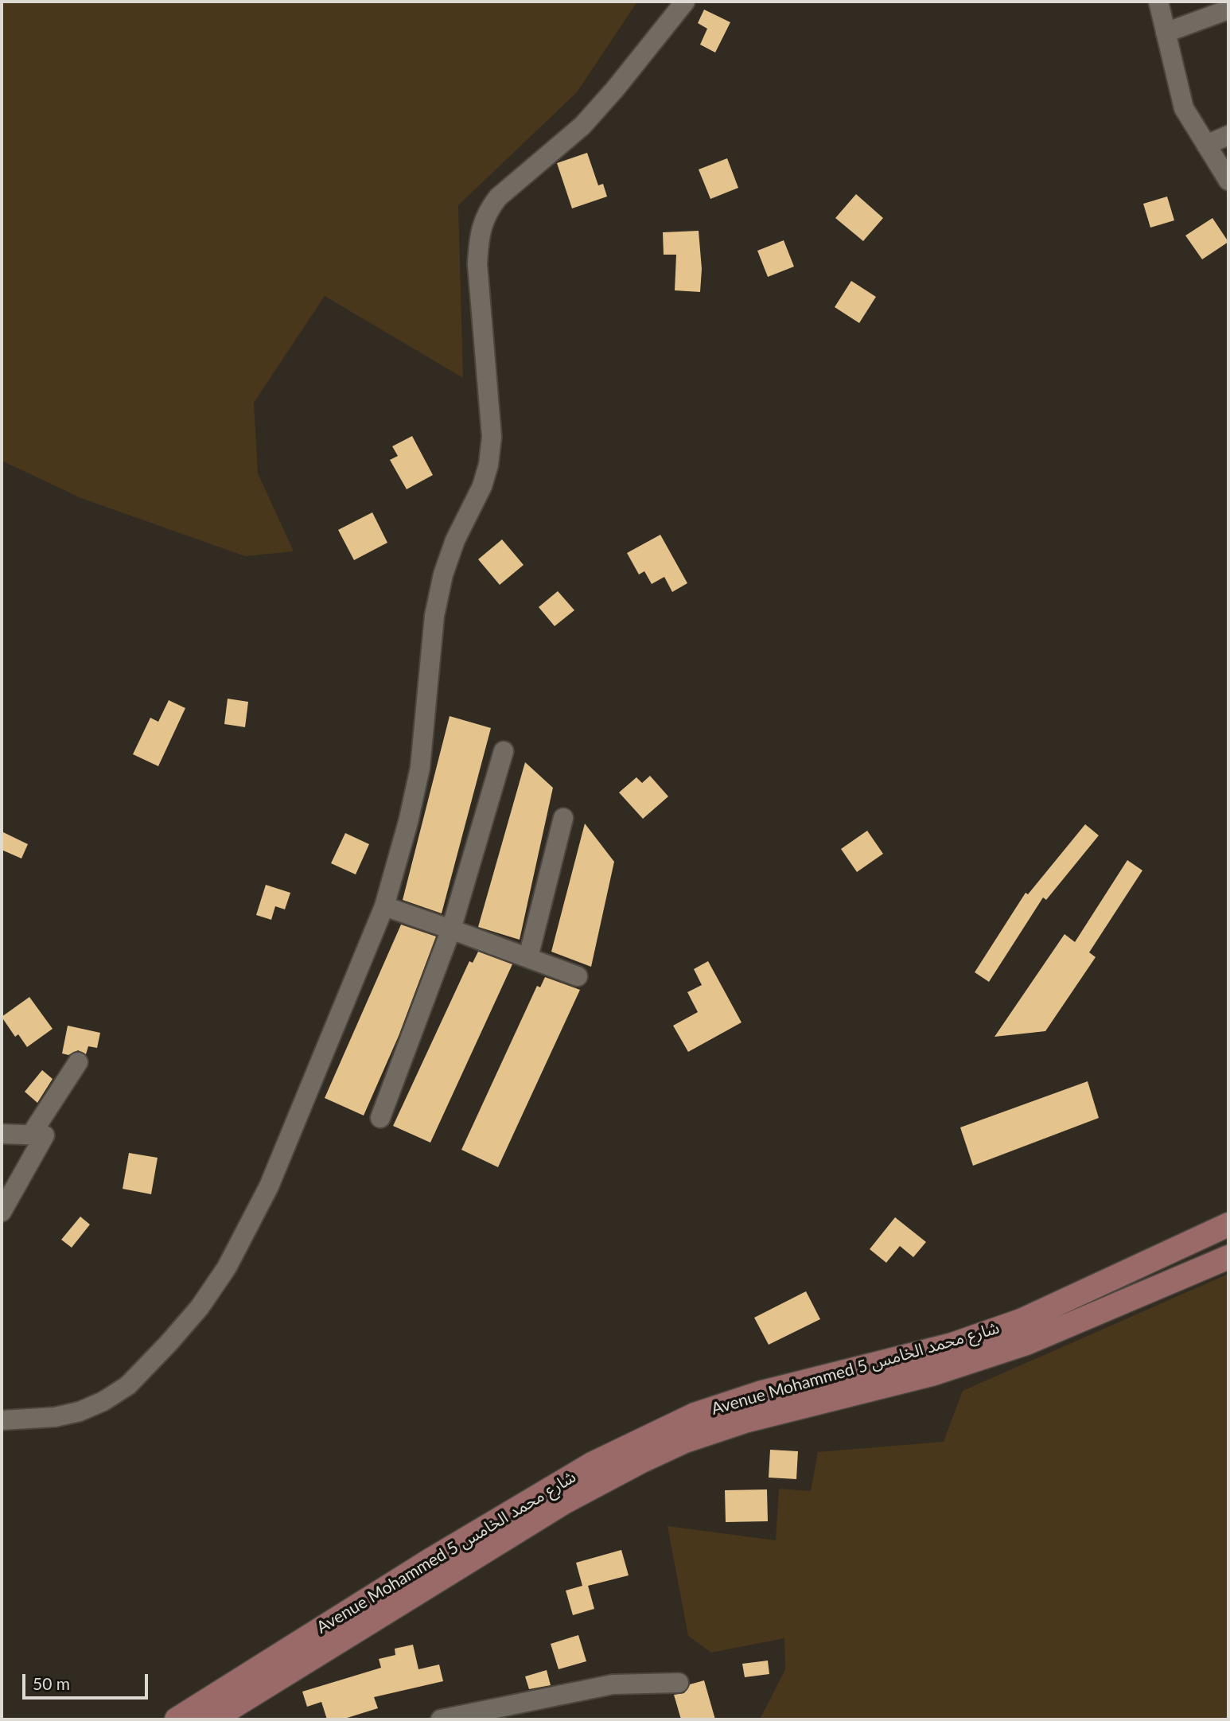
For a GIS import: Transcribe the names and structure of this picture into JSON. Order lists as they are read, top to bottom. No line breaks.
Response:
{"streets":{"main road":["Avenue Mohammed 5 شارع محمد الخامس"]},"scale_bar":"50 m"}
